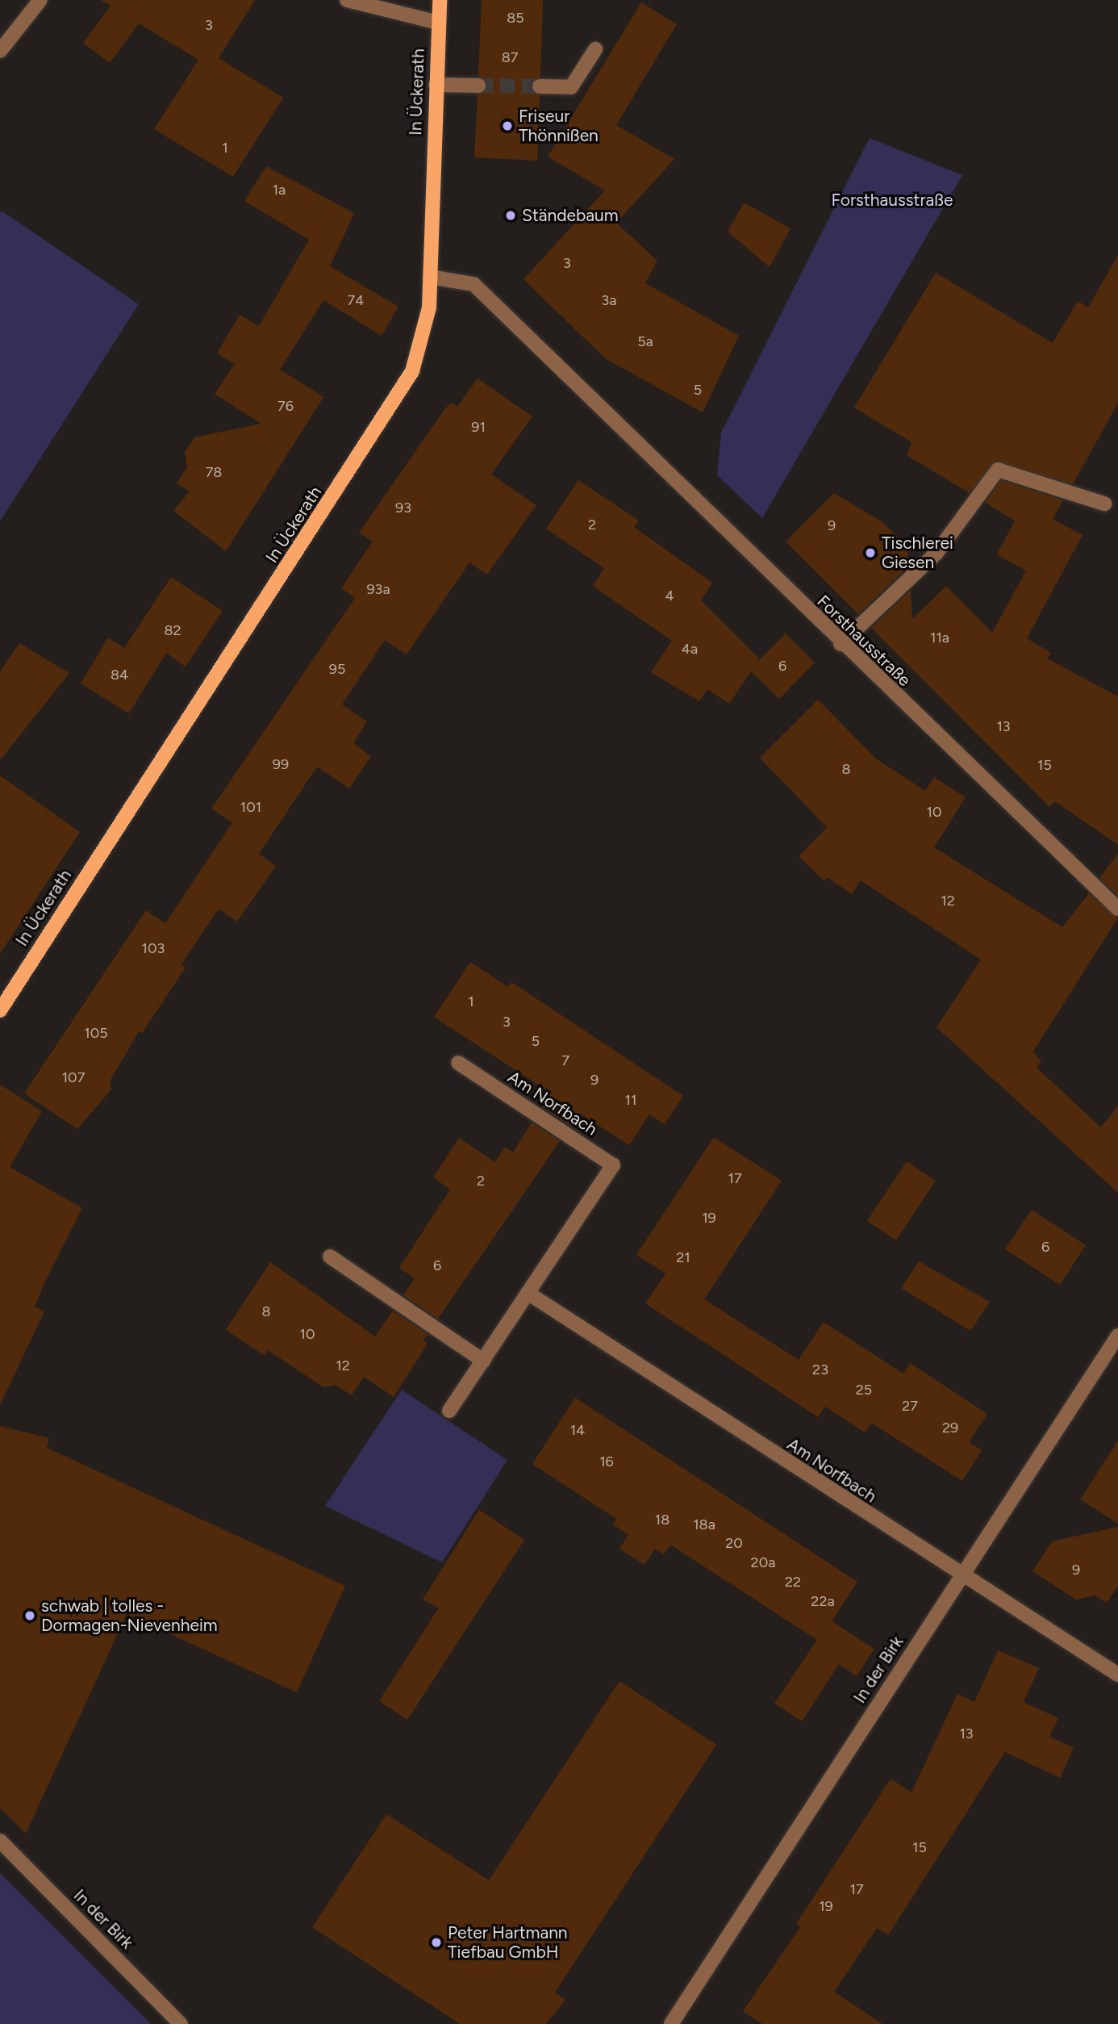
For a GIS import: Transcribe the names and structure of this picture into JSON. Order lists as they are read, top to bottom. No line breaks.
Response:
{"streets":{"main road":["In Ückerath"],"street":["Forsthausstraße","Am Norfbach","In der Birk"]},"crossings":[["In Ückerath","Forsthausstraße"],["Am Norfbach","In der Birk"]],"parks":["Forsthausstraße"],"places":["Friseur Thönnißen","Ständebaum","Tischlerei Giesen","schwab | tolles - Dormagen-Nievenheim","Peter Hartmann Tiefbau GmbH"],"house_numbers":["85","3","87","1","1a","3","74","3a","5a","5","76","91","78","93","2","9","93a","4","82","11a","4a","6","95","84","13","99","15","8","101","10","12","103","1","3","105","5","7","107","9","11","17","2","19","6","21","6","8","10","12","23","25","27","29","14","16","18","18a","20","20a","9","22","22a","13","15","17","19"]}
